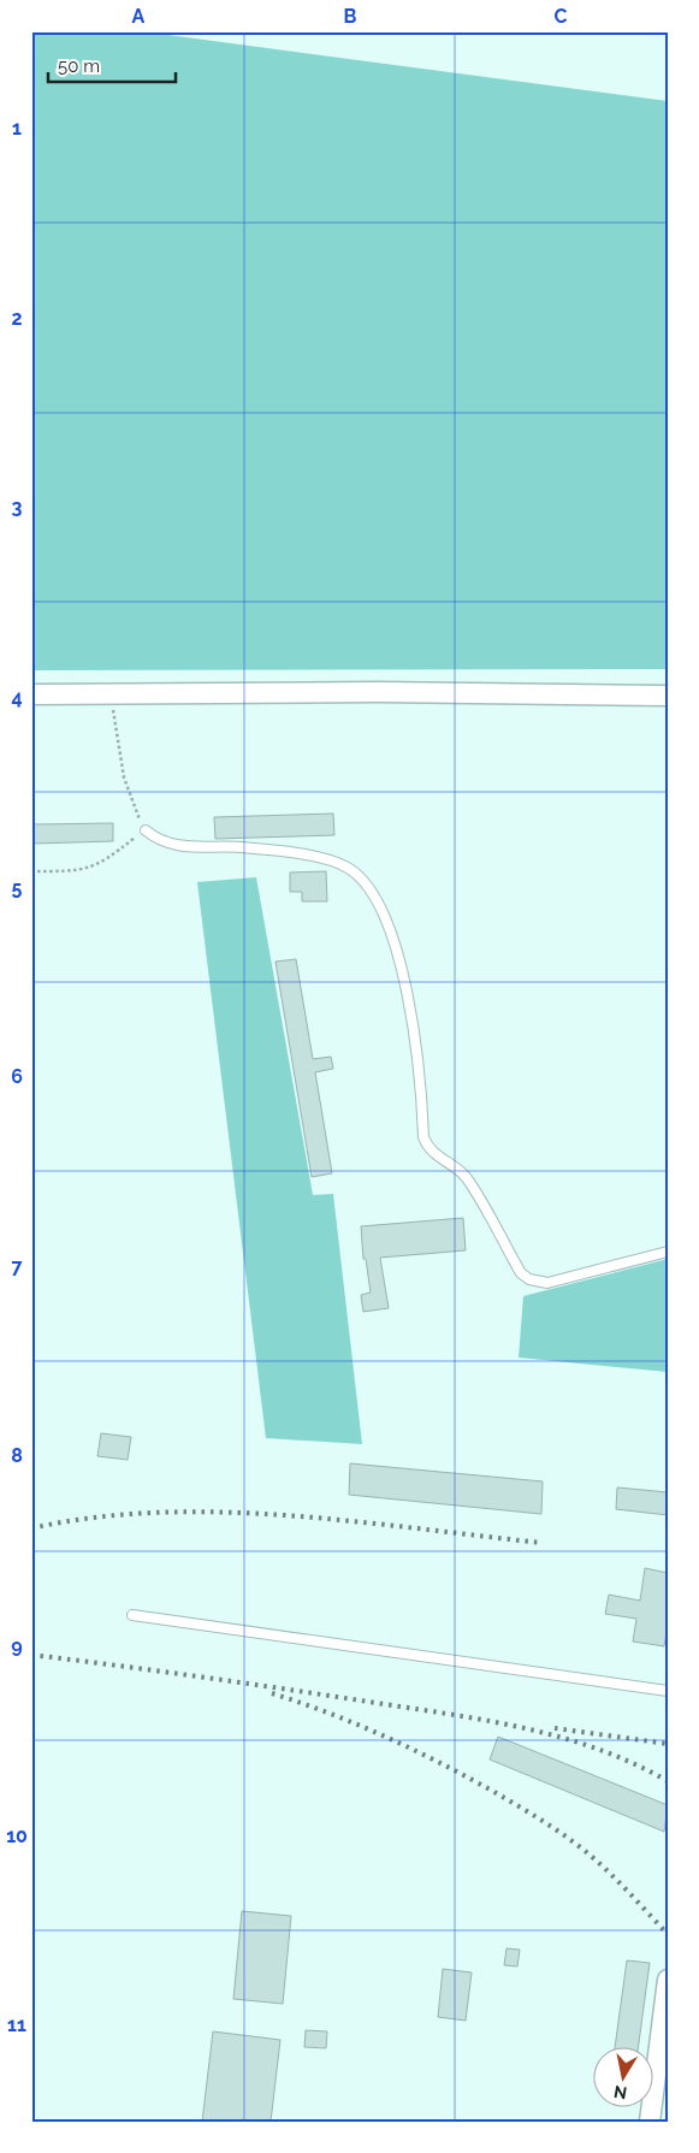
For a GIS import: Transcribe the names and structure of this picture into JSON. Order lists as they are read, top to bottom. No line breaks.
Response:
{"scale_bar":"50 m","north":"bottom","grid":{"columns":["A","B","C"],"rows":["1","2","3","4","5","6","7","8","9","10","11"]}}
